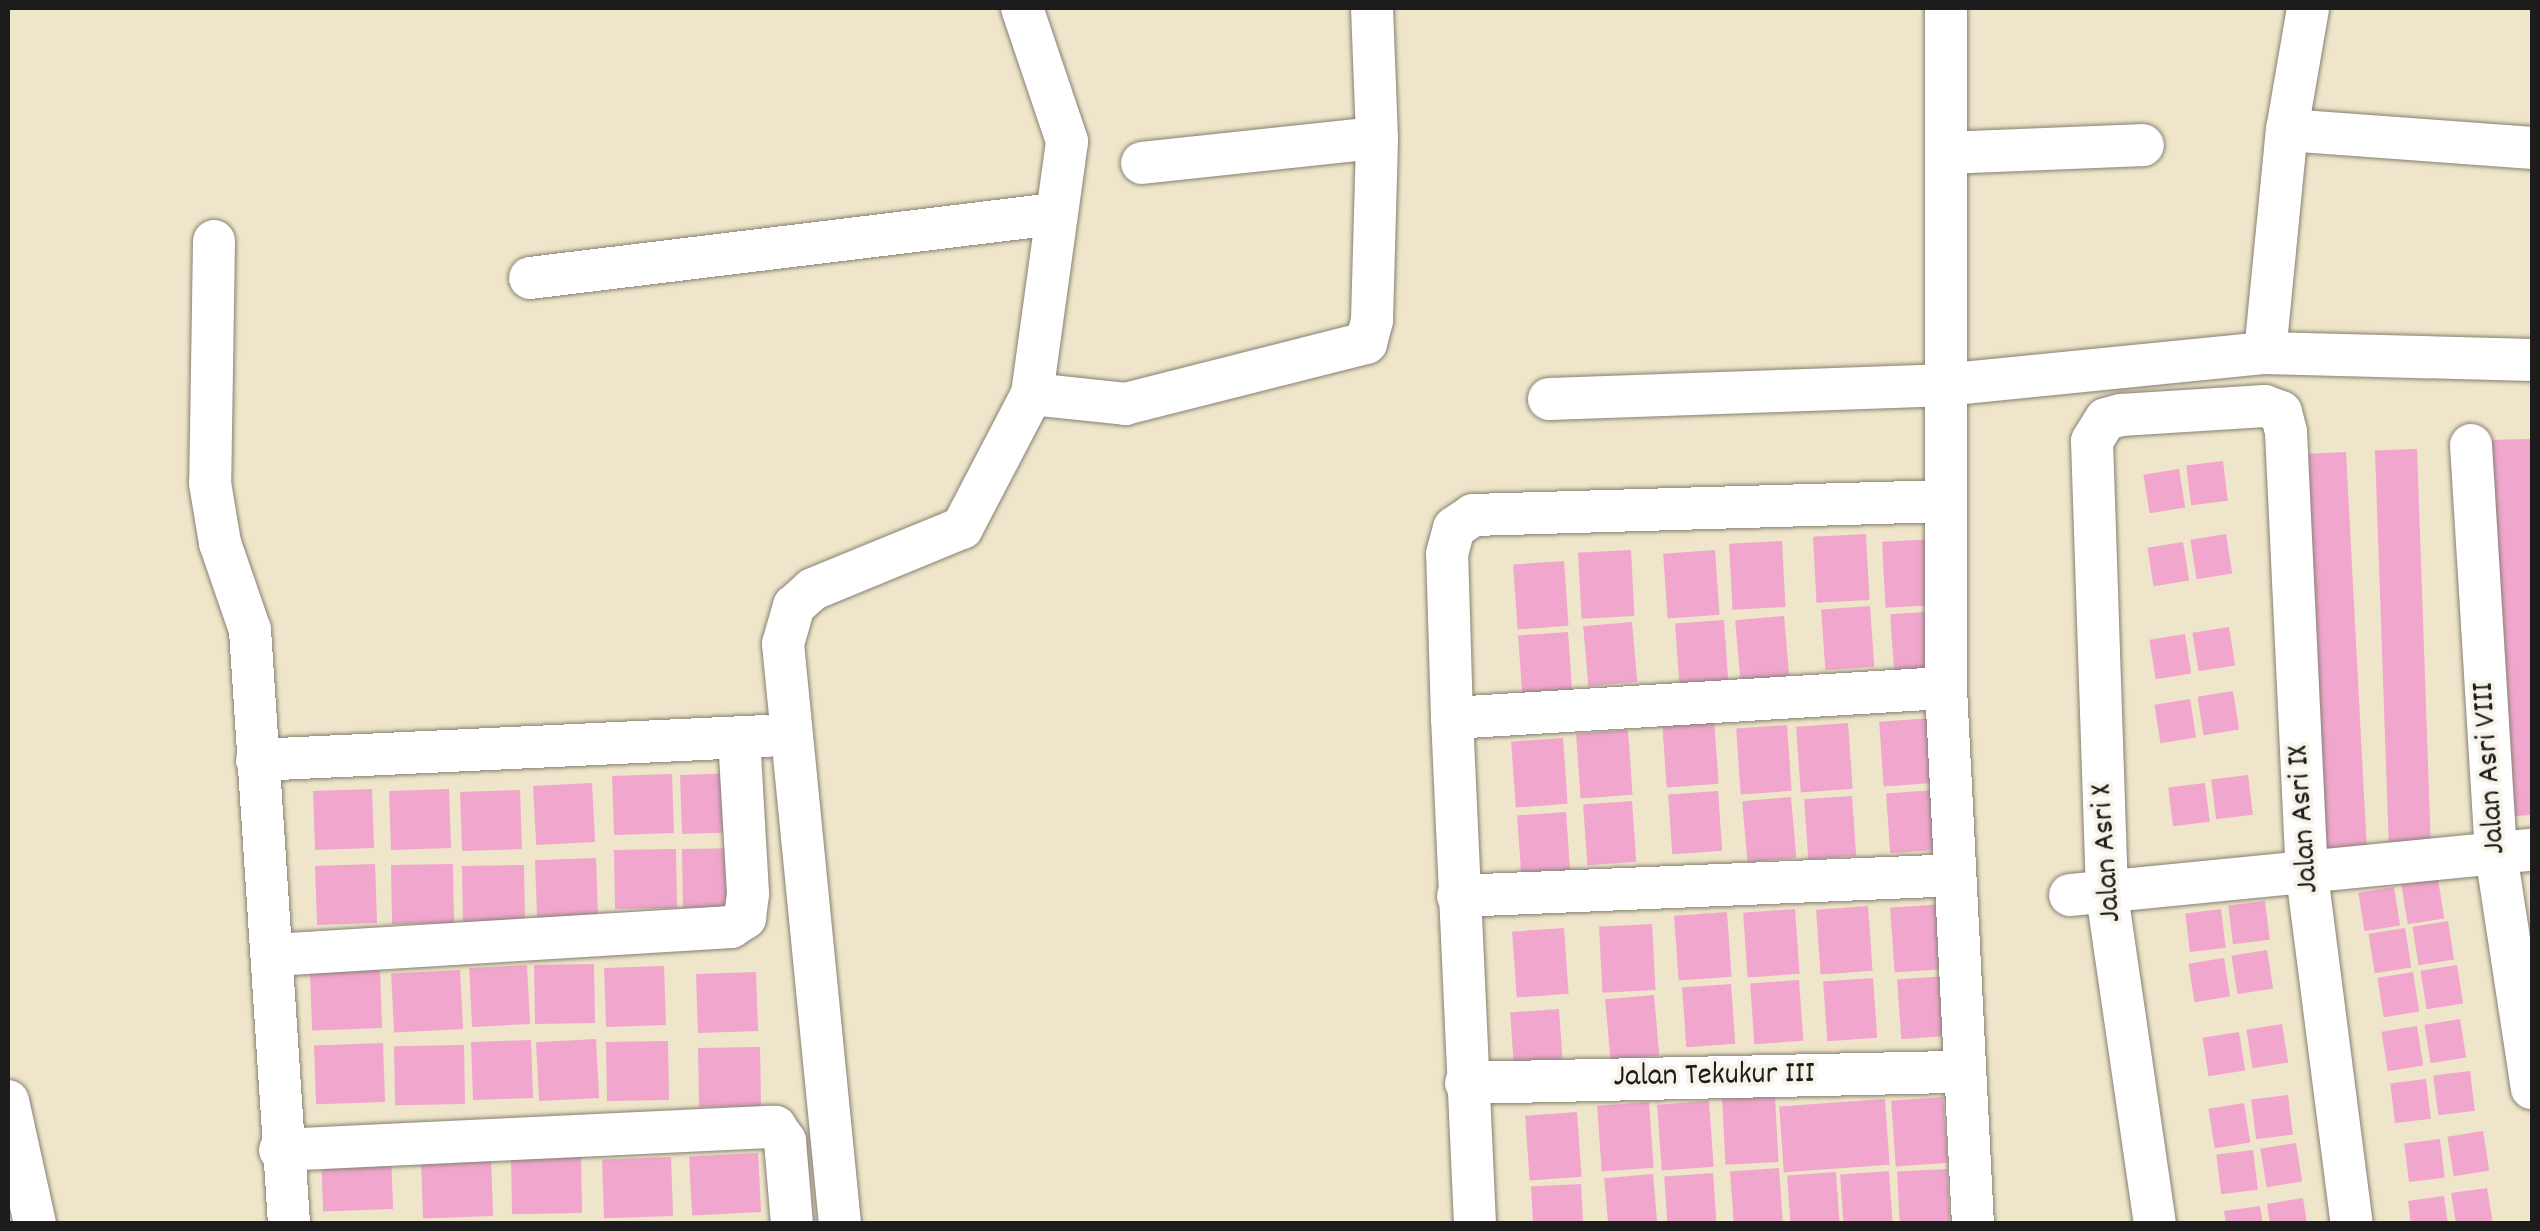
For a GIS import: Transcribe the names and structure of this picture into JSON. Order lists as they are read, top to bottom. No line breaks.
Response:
{"streets":{"street":["Jalan Asri VIII","Jalan Asri IX","Jalan Asri X","Jalan Tekukur III"]},"crossings":[["Jalan Asri IX","Jalan Asri X"]]}
